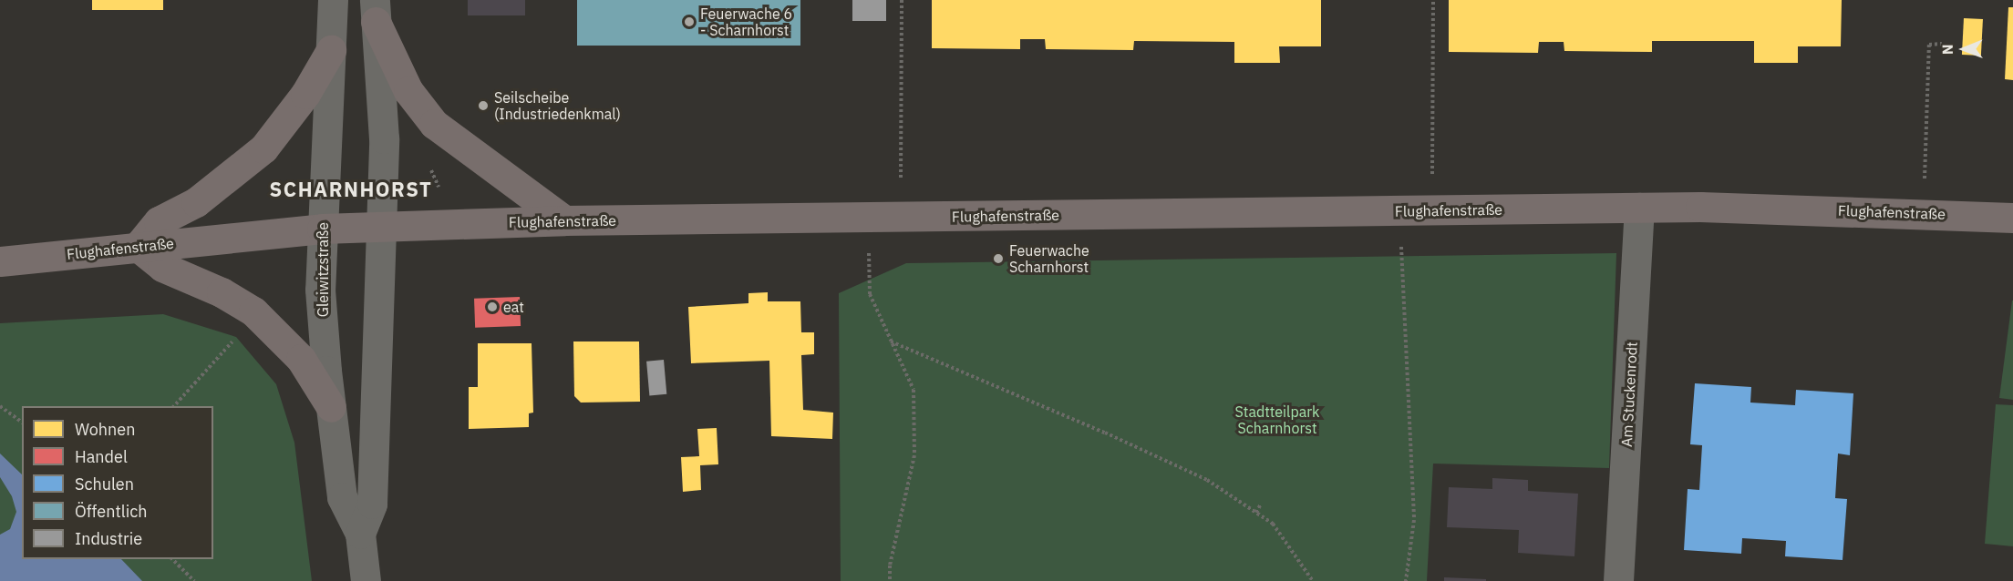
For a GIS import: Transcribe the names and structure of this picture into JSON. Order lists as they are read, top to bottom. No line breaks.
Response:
{"streets":{"main road":["Flughafenstraße"],"street":["Gleiwitzstraße","Am Stuckenrodt"]},"crossings":[["Flughafenstraße","Gleiwitzstraße"],["Flughafenstraße","Am Stuckenrodt"]],"districts":["SCHARNHORST"],"parks":["Stadtteilpark Scharnhorst"],"places":["Feuerwache 6 - Scharnhorst","Seilscheibe (Industriedenkmal)","Feuerwache Scharnhorst","eat"],"legend":["Wohnen","Handel","Schulen","Öffentlich","Industrie"],"north":"left"}
